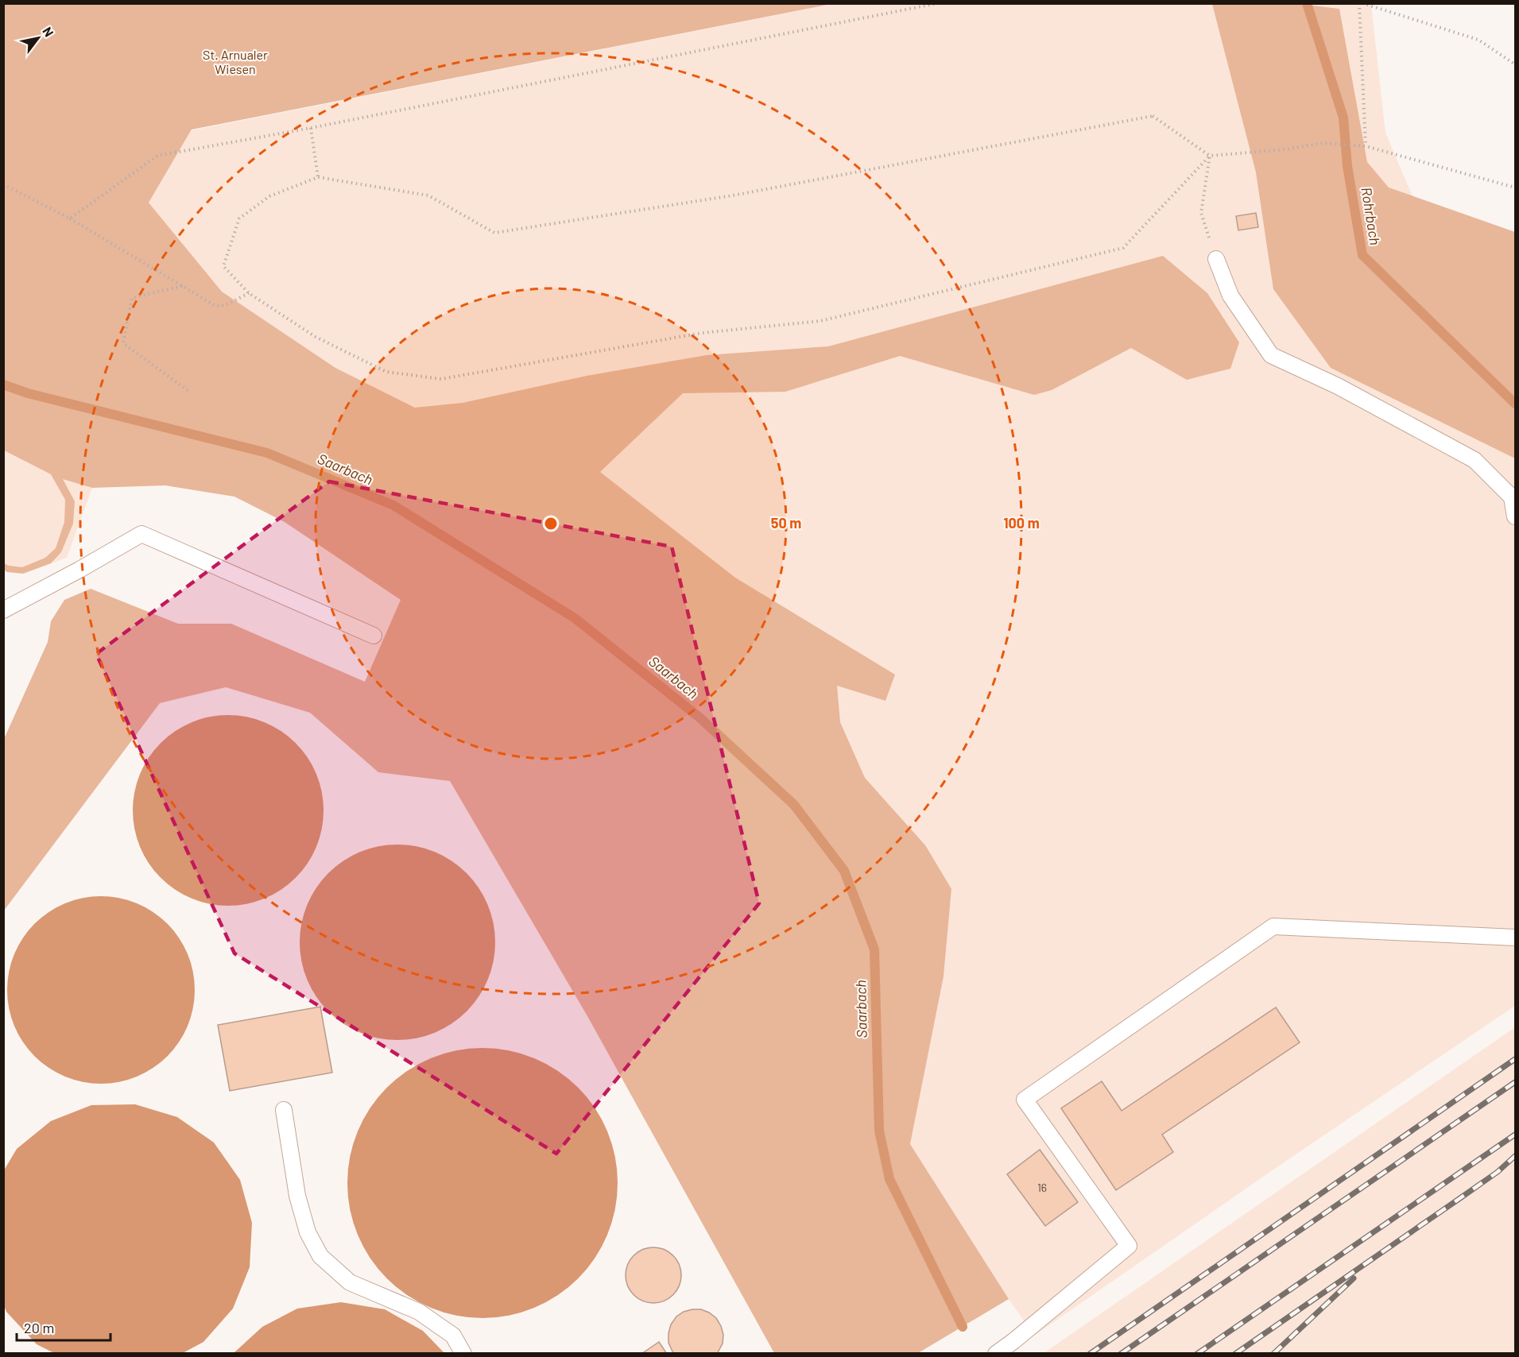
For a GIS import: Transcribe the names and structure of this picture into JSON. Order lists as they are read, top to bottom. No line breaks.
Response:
{"water":["Rohrbach","Saarbach"],"parks":["St. Arnualer Wiesen"],"house_numbers":["16"],"scale_bar":"20 m","north":"top right","rings":["50 m","100 m"]}
